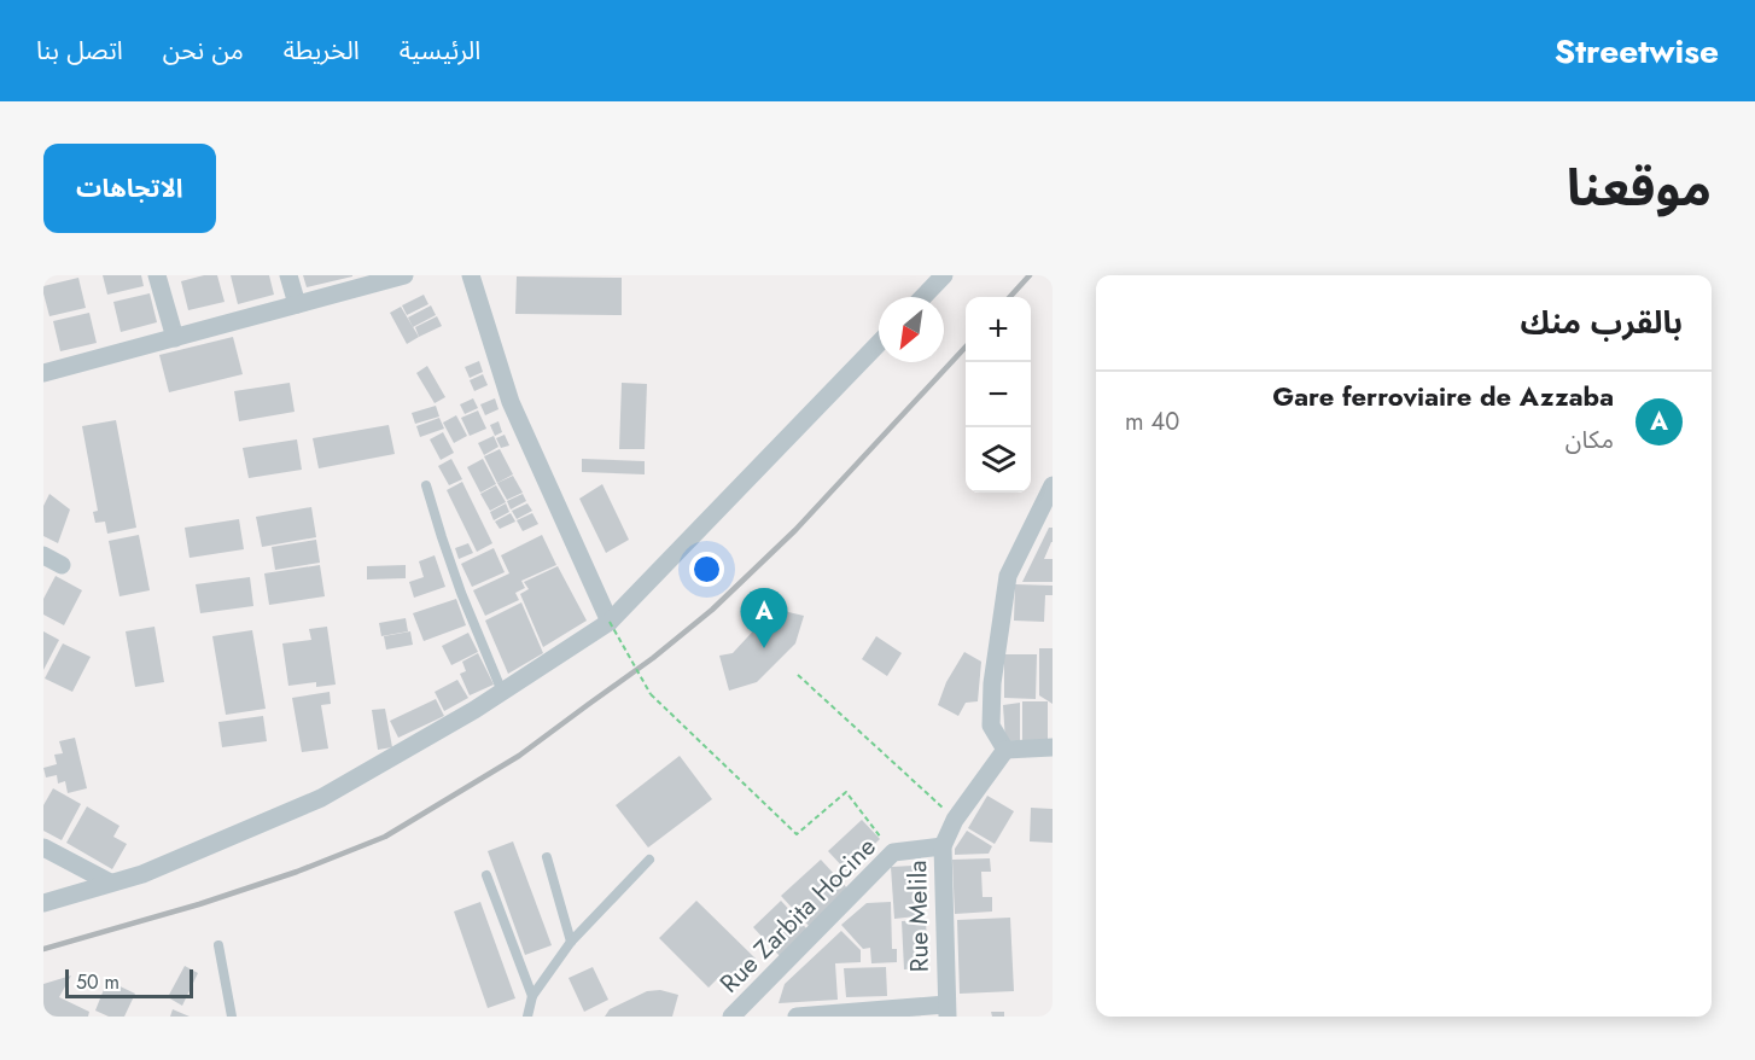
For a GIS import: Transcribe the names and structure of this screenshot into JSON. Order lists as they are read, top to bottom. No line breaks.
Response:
{"streets":{"street":["Rue Zarbita Hocine","Rue Melila"]},"crossings":[["Rue Zarbita Hocine","Rue Melila"]],"scale_bar":"50 m","north":"bottom left","page":{"header":"Streetwise","nav":["الرئيسية","الخريطة","من نحن","اتصل بنا"],"title":"موقعنا","buttons":"الاتجاهات","heading":"بالقرب منك","map_buttons":["+","−"],"list":[{"mark":"A","name":"Gare ferroviaire de Azzaba","note":"مكان","value":"40 m"}],"pins":"A","scale":"50 m"}}
